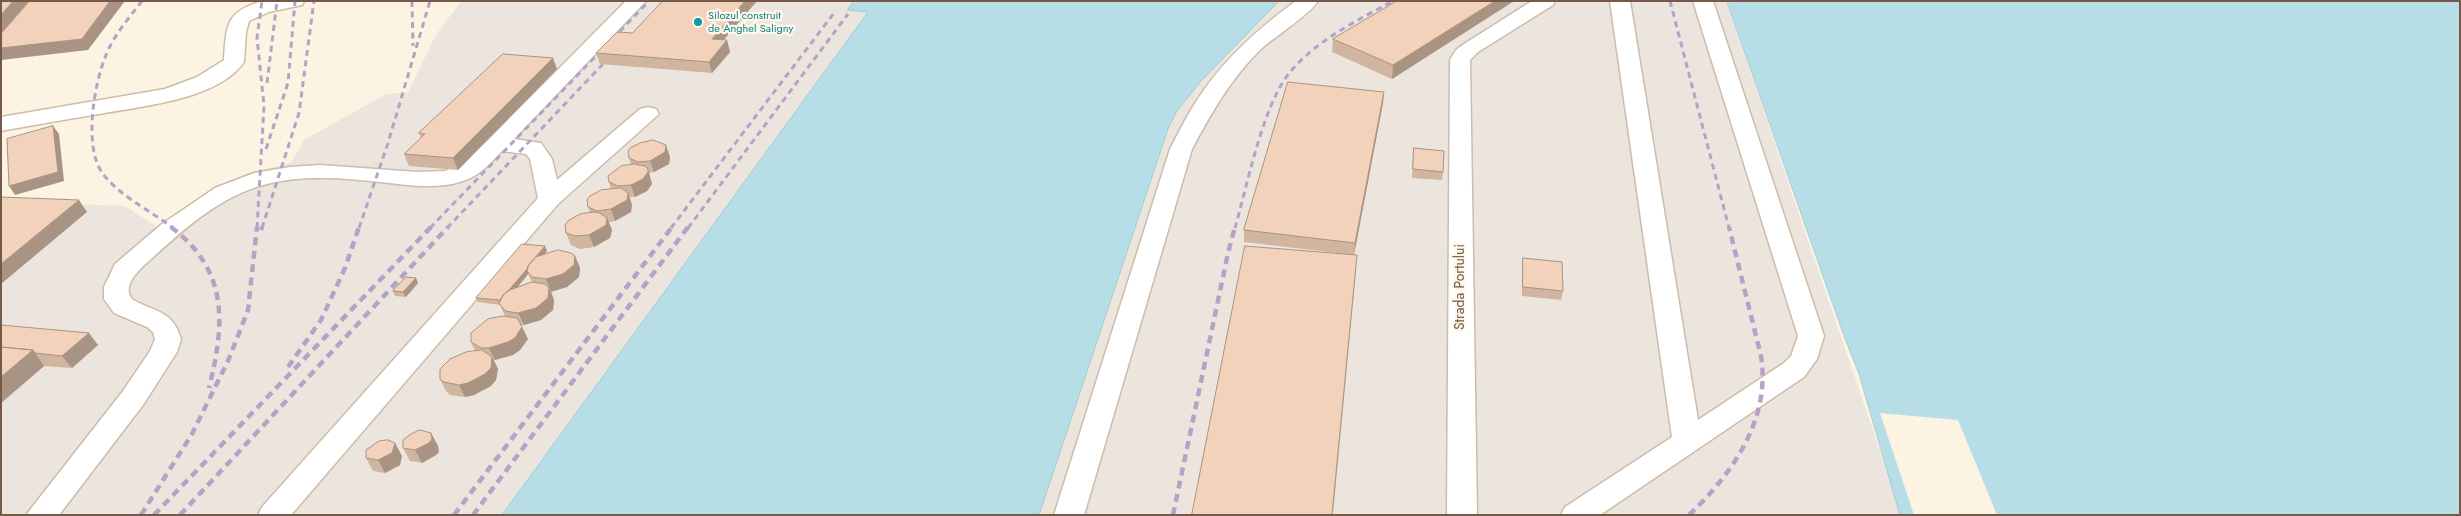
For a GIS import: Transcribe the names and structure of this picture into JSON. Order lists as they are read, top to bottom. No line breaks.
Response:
{"streets":{"lane":["Strada Portului"]},"places":["Silozul construit de Anghel Saligny"]}
